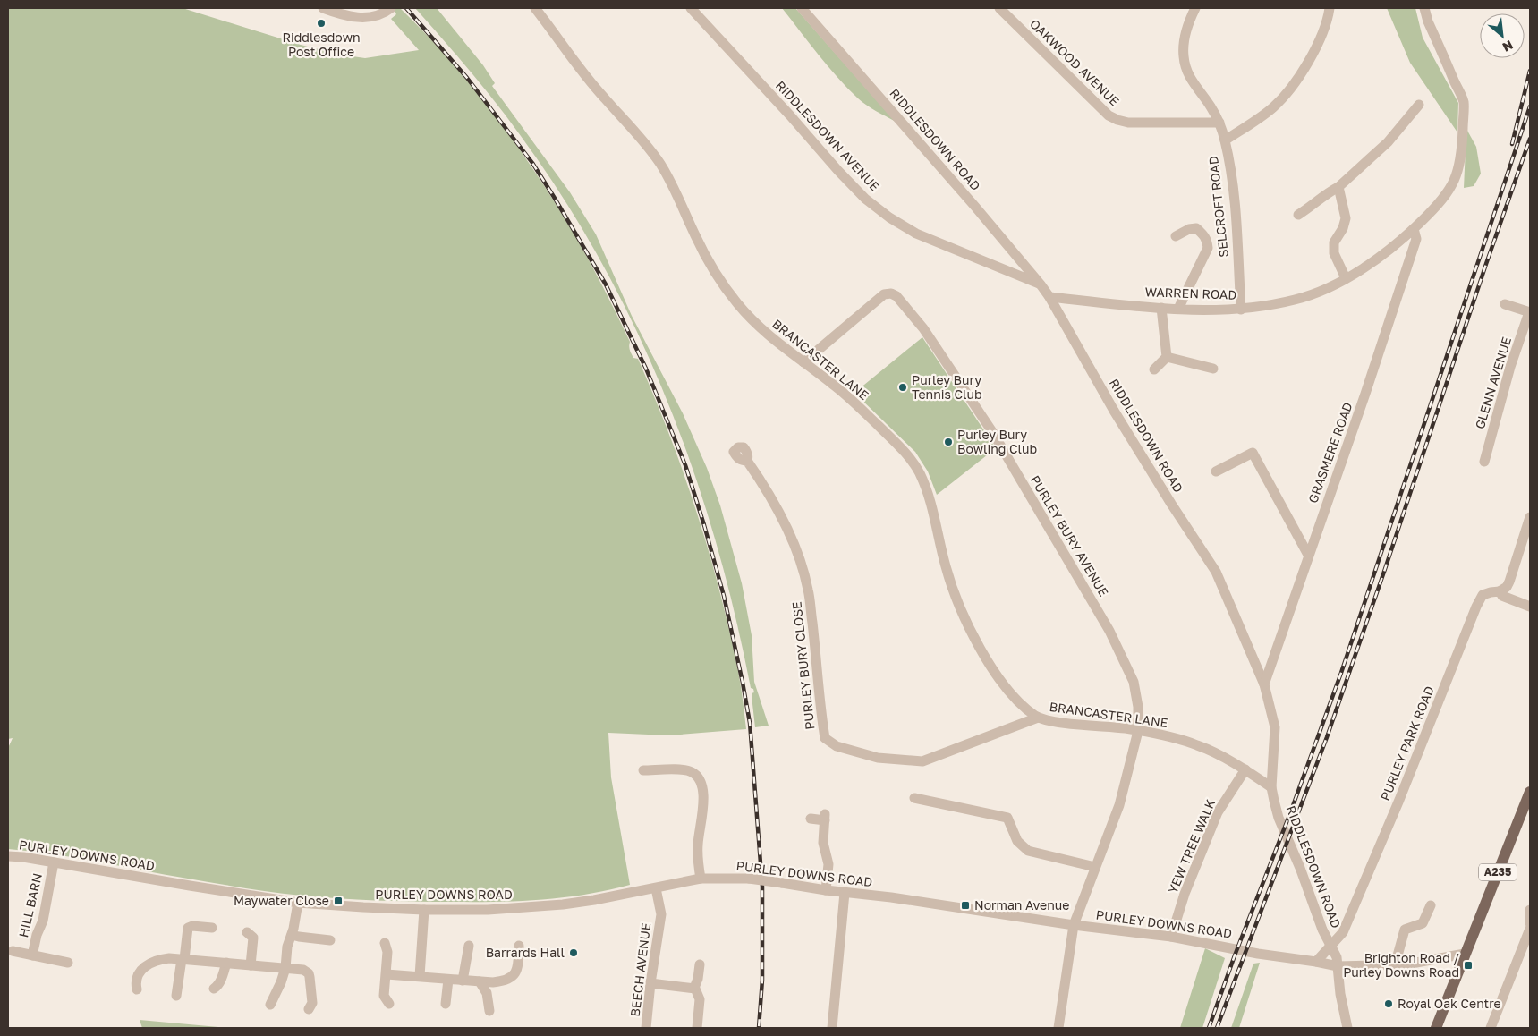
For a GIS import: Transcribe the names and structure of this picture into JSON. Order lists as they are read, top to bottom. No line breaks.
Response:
{"streets":{"main road":["A235"],"street":["OAKWOOD AVENUE","RIDDLESDOWN AVENUE","RIDDLESDOWN ROAD","SELCROFT ROAD","WARREN ROAD","BRANCASTER LANE","GLENN AVENUE","GRASMERE ROAD","PURLEY BURY AVENUE","PURLEY BURY CLOSE","PURLEY PARK ROAD","YEW TREE WALK","PURLEY DOWNS ROAD","HILL BARN","BEECH AVENUE"]},"crossings":[["OAKWOOD AVENUE","SELCROFT ROAD"],["RIDDLESDOWN AVENUE","RIDDLESDOWN ROAD"],["RIDDLESDOWN ROAD","WARREN ROAD"],["RIDDLESDOWN ROAD","BRANCASTER LANE"],["RIDDLESDOWN ROAD","GRASMERE ROAD"],["RIDDLESDOWN ROAD","PURLEY PARK ROAD"],["RIDDLESDOWN ROAD","PURLEY DOWNS ROAD"],["SELCROFT ROAD","WARREN ROAD"],["WARREN ROAD","GRASMERE ROAD"],["BRANCASTER LANE","PURLEY BURY AVENUE"],["BRANCASTER LANE","PURLEY BURY CLOSE"],["BRANCASTER LANE","YEW TREE WALK"],["PURLEY BURY AVENUE","PURLEY DOWNS ROAD"],["YEW TREE WALK","PURLEY DOWNS ROAD"],["PURLEY DOWNS ROAD","A235"],["PURLEY DOWNS ROAD","HILL BARN"],["PURLEY DOWNS ROAD","BEECH AVENUE"]],"places":{"other":["Riddlesdown Post Office","Purley Bury Tennis Club","Purley Bury Bowling Club","Barrards Hall","Royal Oak Centre"],"transit":["Maywater Close","Norman Avenue","Brighton Road / Purley Downs Road"]},"north":"bottom right"}
